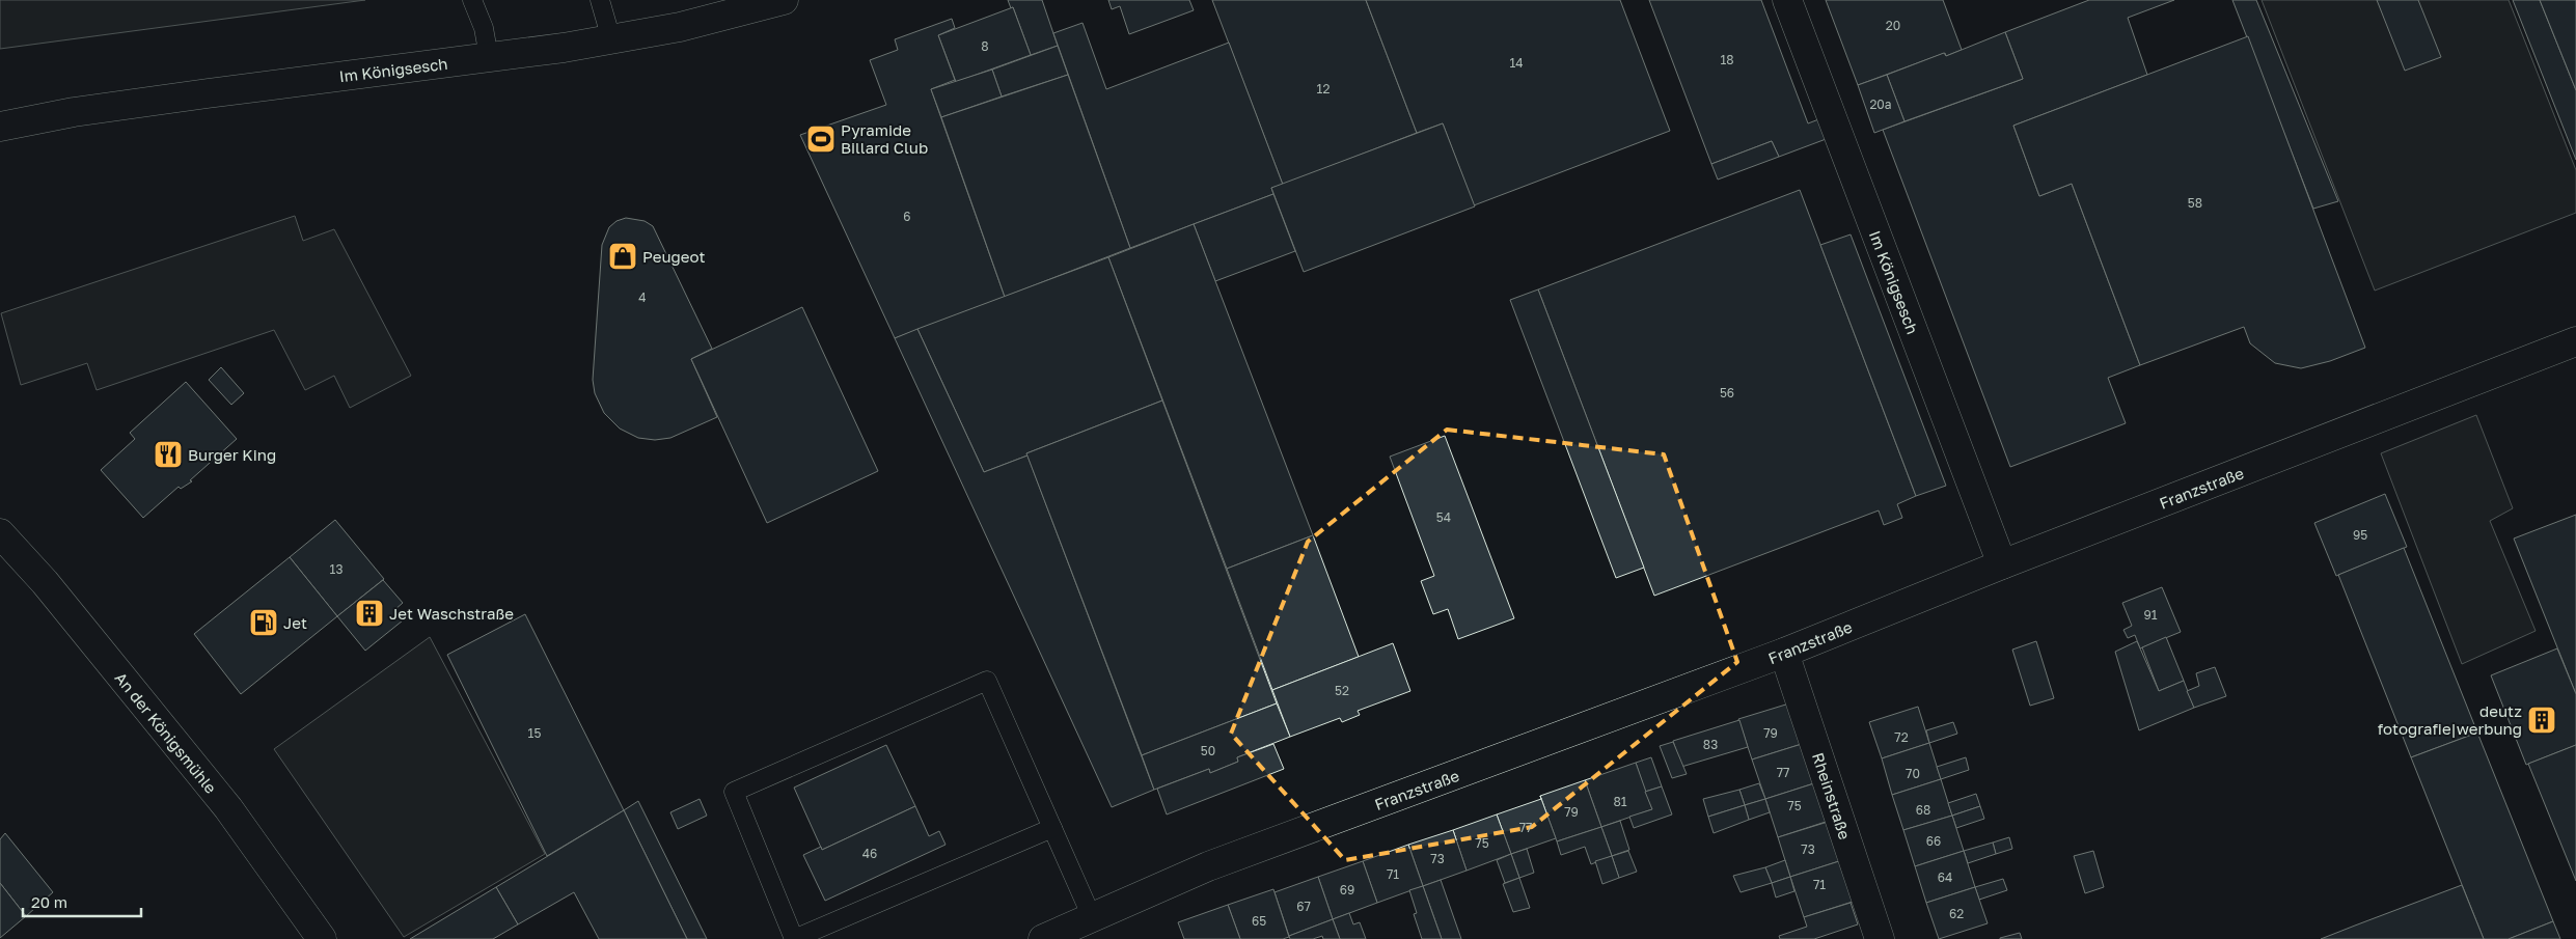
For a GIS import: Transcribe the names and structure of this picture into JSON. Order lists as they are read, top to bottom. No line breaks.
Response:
{"streets":{"street":["Im Königsesch","Franzstraße","An der Königsmühle","Rheinstraße"]},"crossings":[["Im Königsesch","Franzstraße"],["Franzstraße","Rheinstraße"]],"places":{"sports":["Pyramide Billard Club"],"shop":["Peugeot"],"restaurant":["Burger King"],"building":["Jet Waschstraße","deutz fotografie|werbung"],"fuel station":["Jet"]},"house_numbers":["20","8","18","14","12","20a","58","6","4","56","54","95","13","91","52","15","79","72","83","50","77","70","81","75","68","79","77","66","75","73","46","73","71","64","71","69","67","62","65"],"scale_bar":"20 m"}
